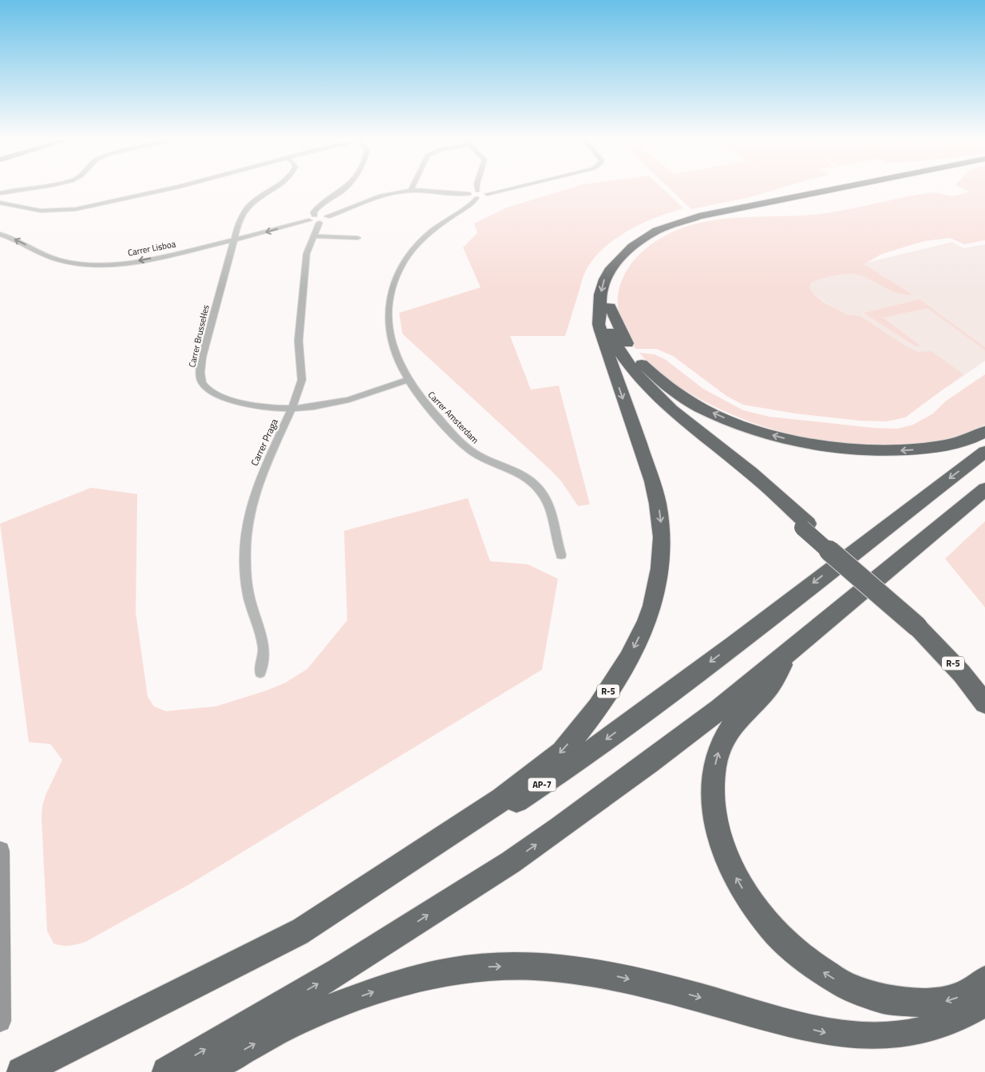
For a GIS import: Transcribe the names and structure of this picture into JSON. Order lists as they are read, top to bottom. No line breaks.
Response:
{"streets":{"highway":["R-5","AP-7"],"street":["Carrer Lisboa","Carrer Brussel·les","Carrer Amsterdam","Carrer Praga"]},"crossings":[["Carrer Lisboa","Carrer Brussel·les"],["Carrer Brussel·les","Carrer Amsterdam"],["Carrer Brussel·les","Carrer Praga"],["R-5","AP-7"]]}
